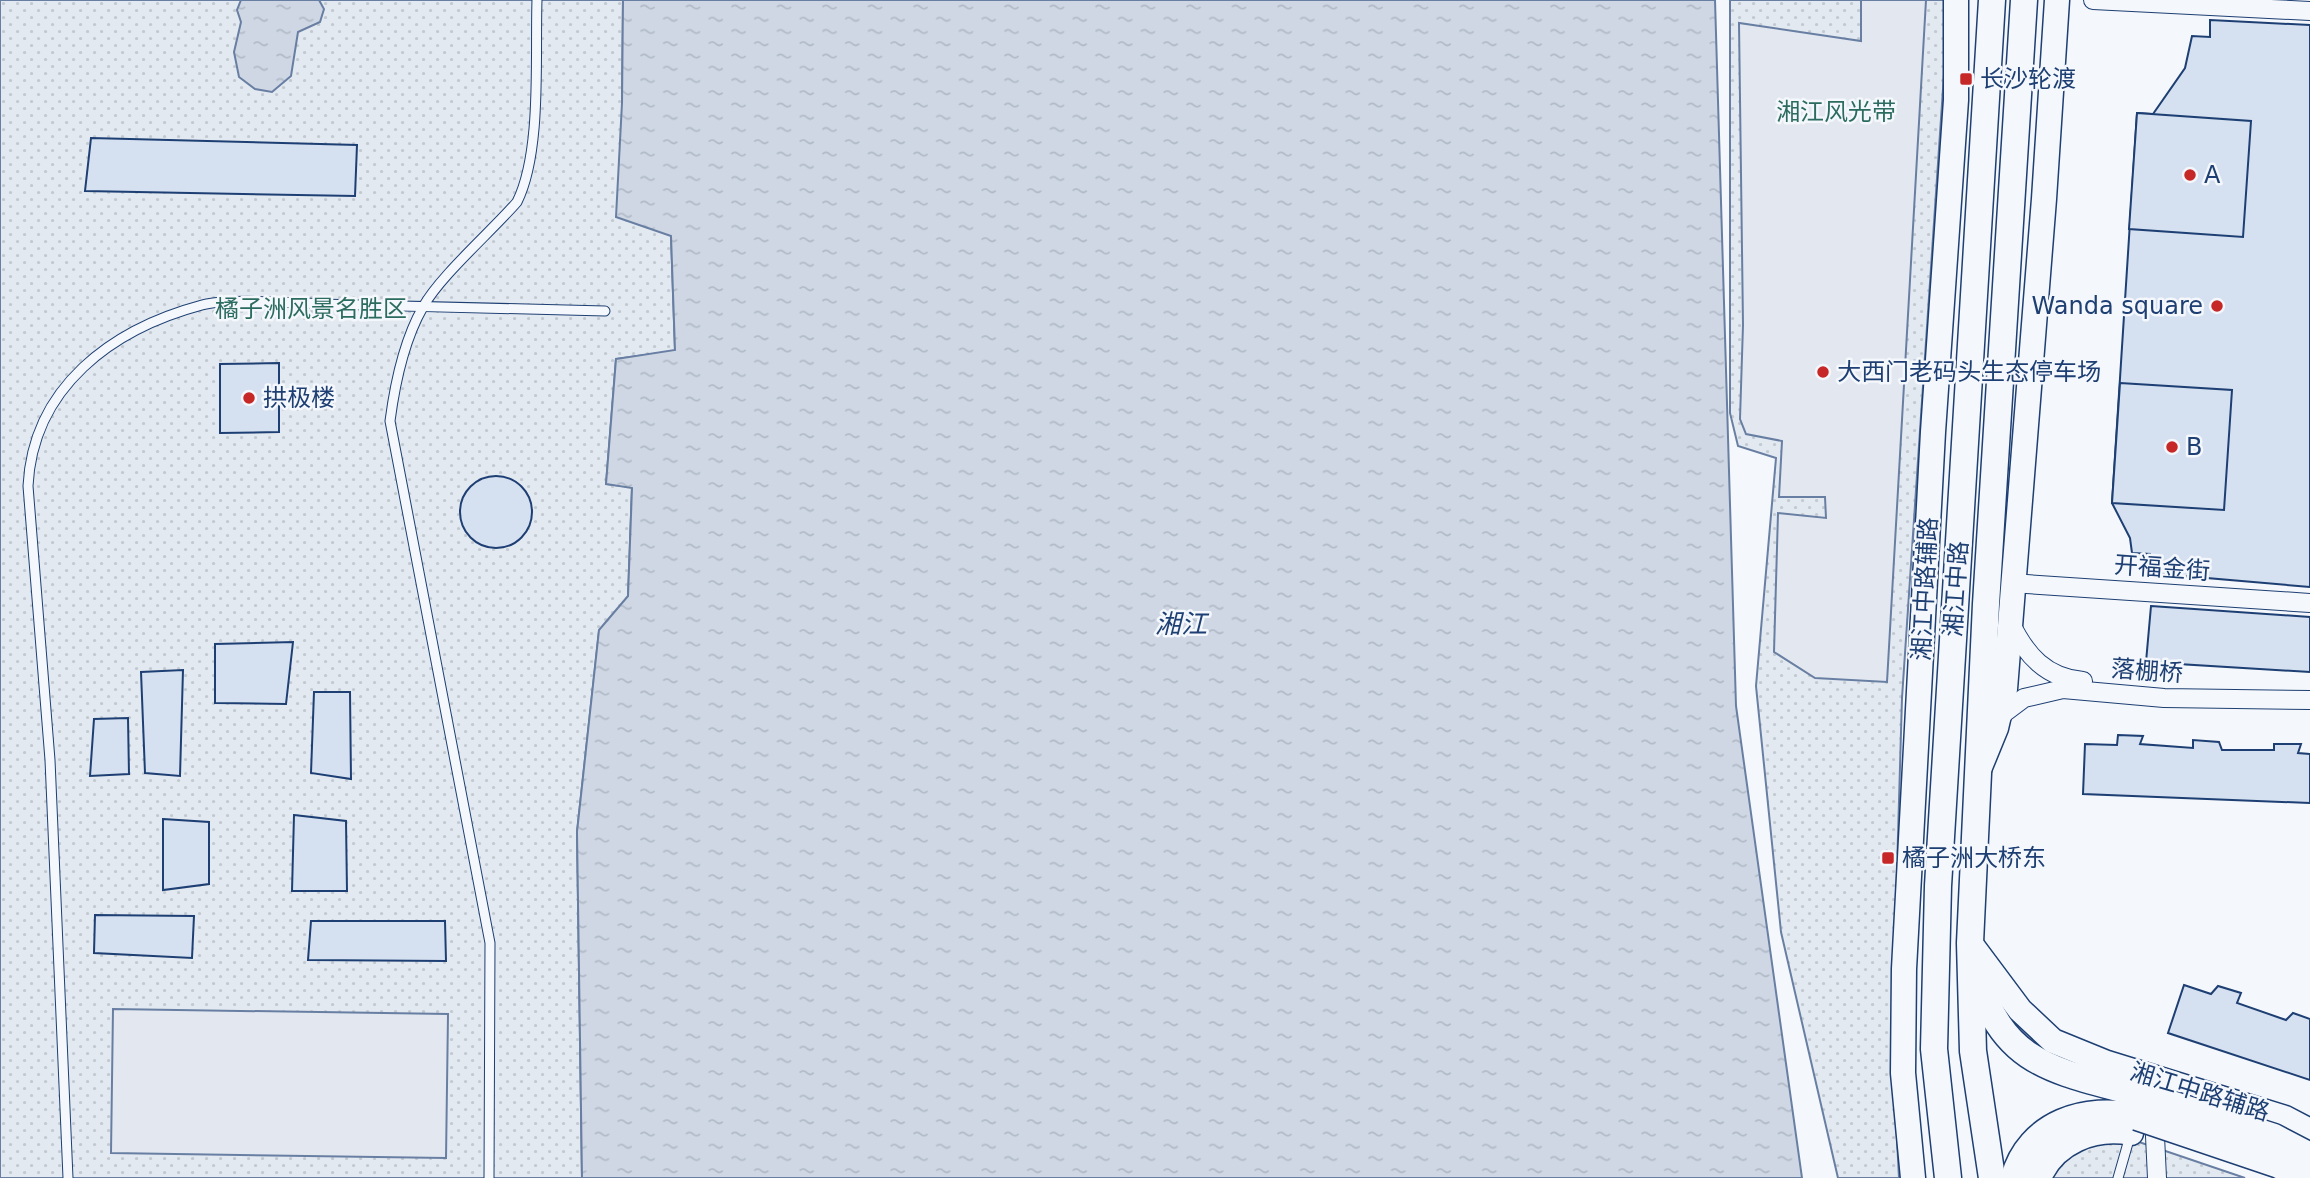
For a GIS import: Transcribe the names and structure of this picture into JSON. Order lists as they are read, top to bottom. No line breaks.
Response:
{"streets":{"main road":["湘江中路"],"street":["开福金街","湘江中路辅路","落棚桥"]},"crossings":[["开福金街","湘江中路"],["湘江中路","落棚桥"]],"water":["湘江"],"parks":["湘江风光带","橘子洲风景名胜区"],"places":{"transit":["长沙轮渡","橘子洲大桥东"],"other":["A","Wanda square","大西门老码头生态停车场","拱极楼","B"]}}
